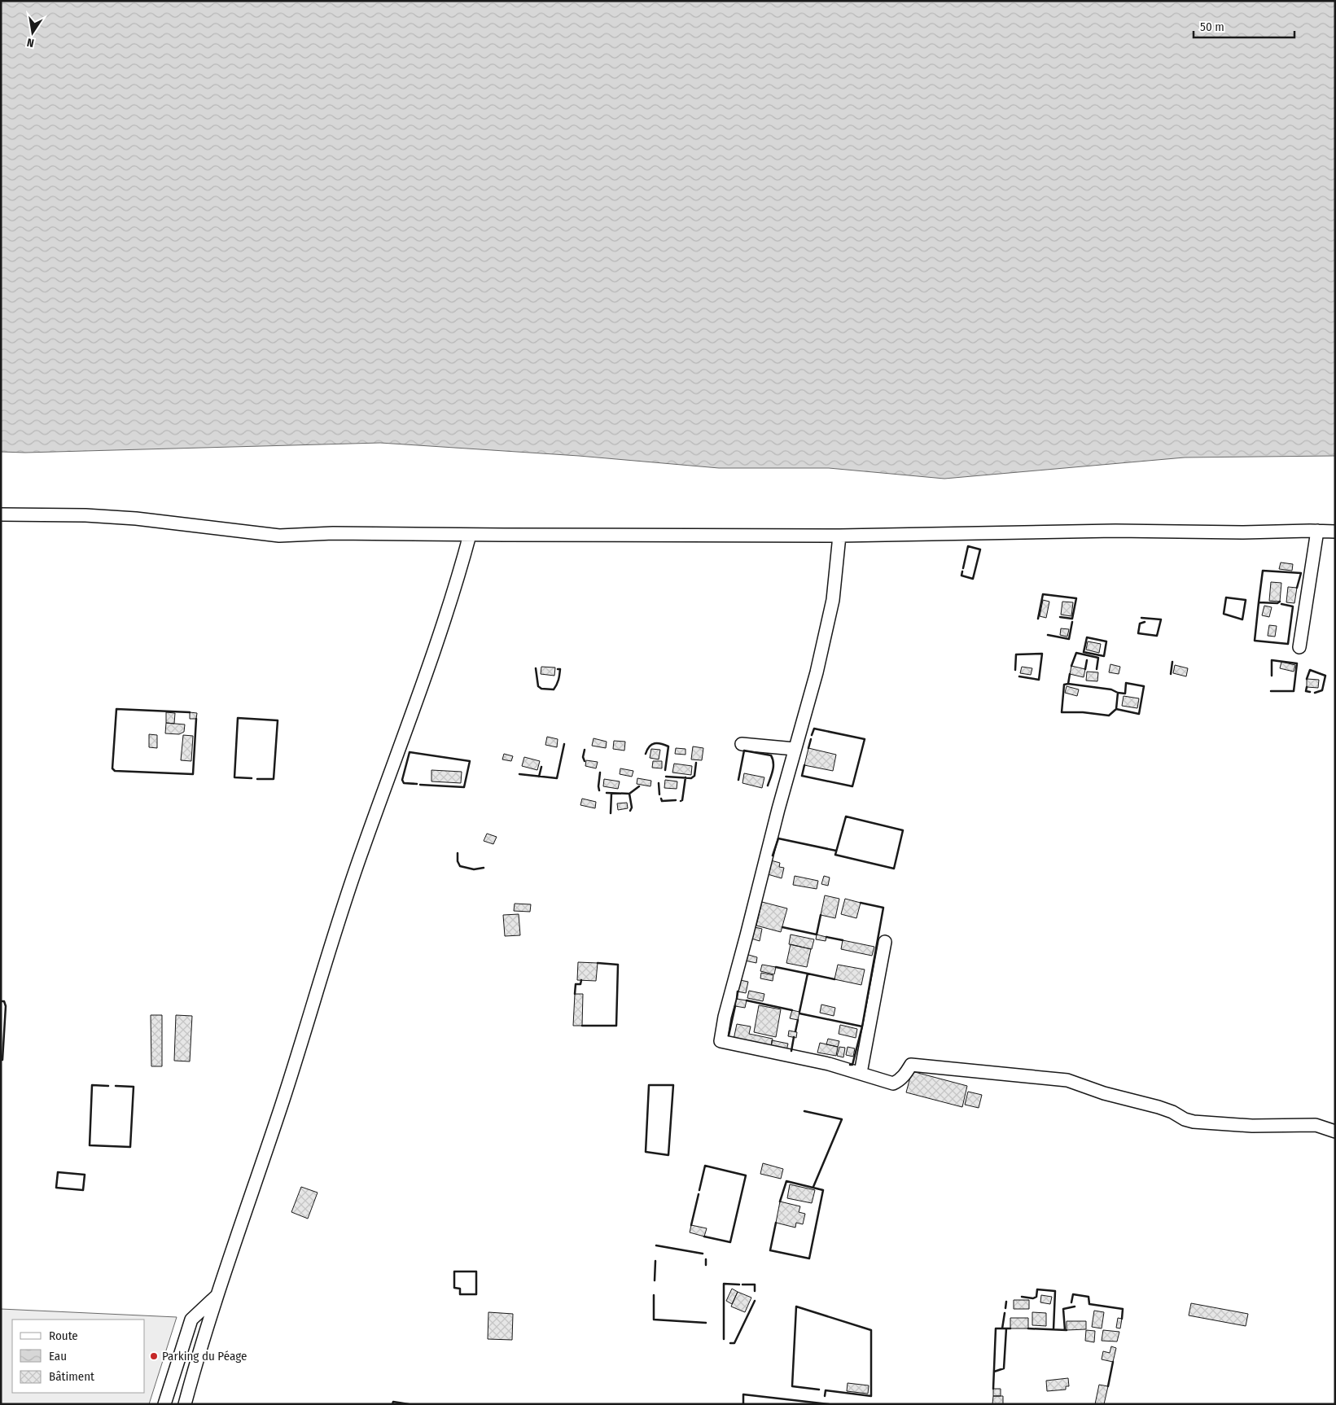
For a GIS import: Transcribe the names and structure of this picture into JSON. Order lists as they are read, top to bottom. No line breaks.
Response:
{"places":["Parking du Péage"],"legend":["Route","Eau","Bâtiment"],"scale_bar":"50 m","north":"bottom"}
